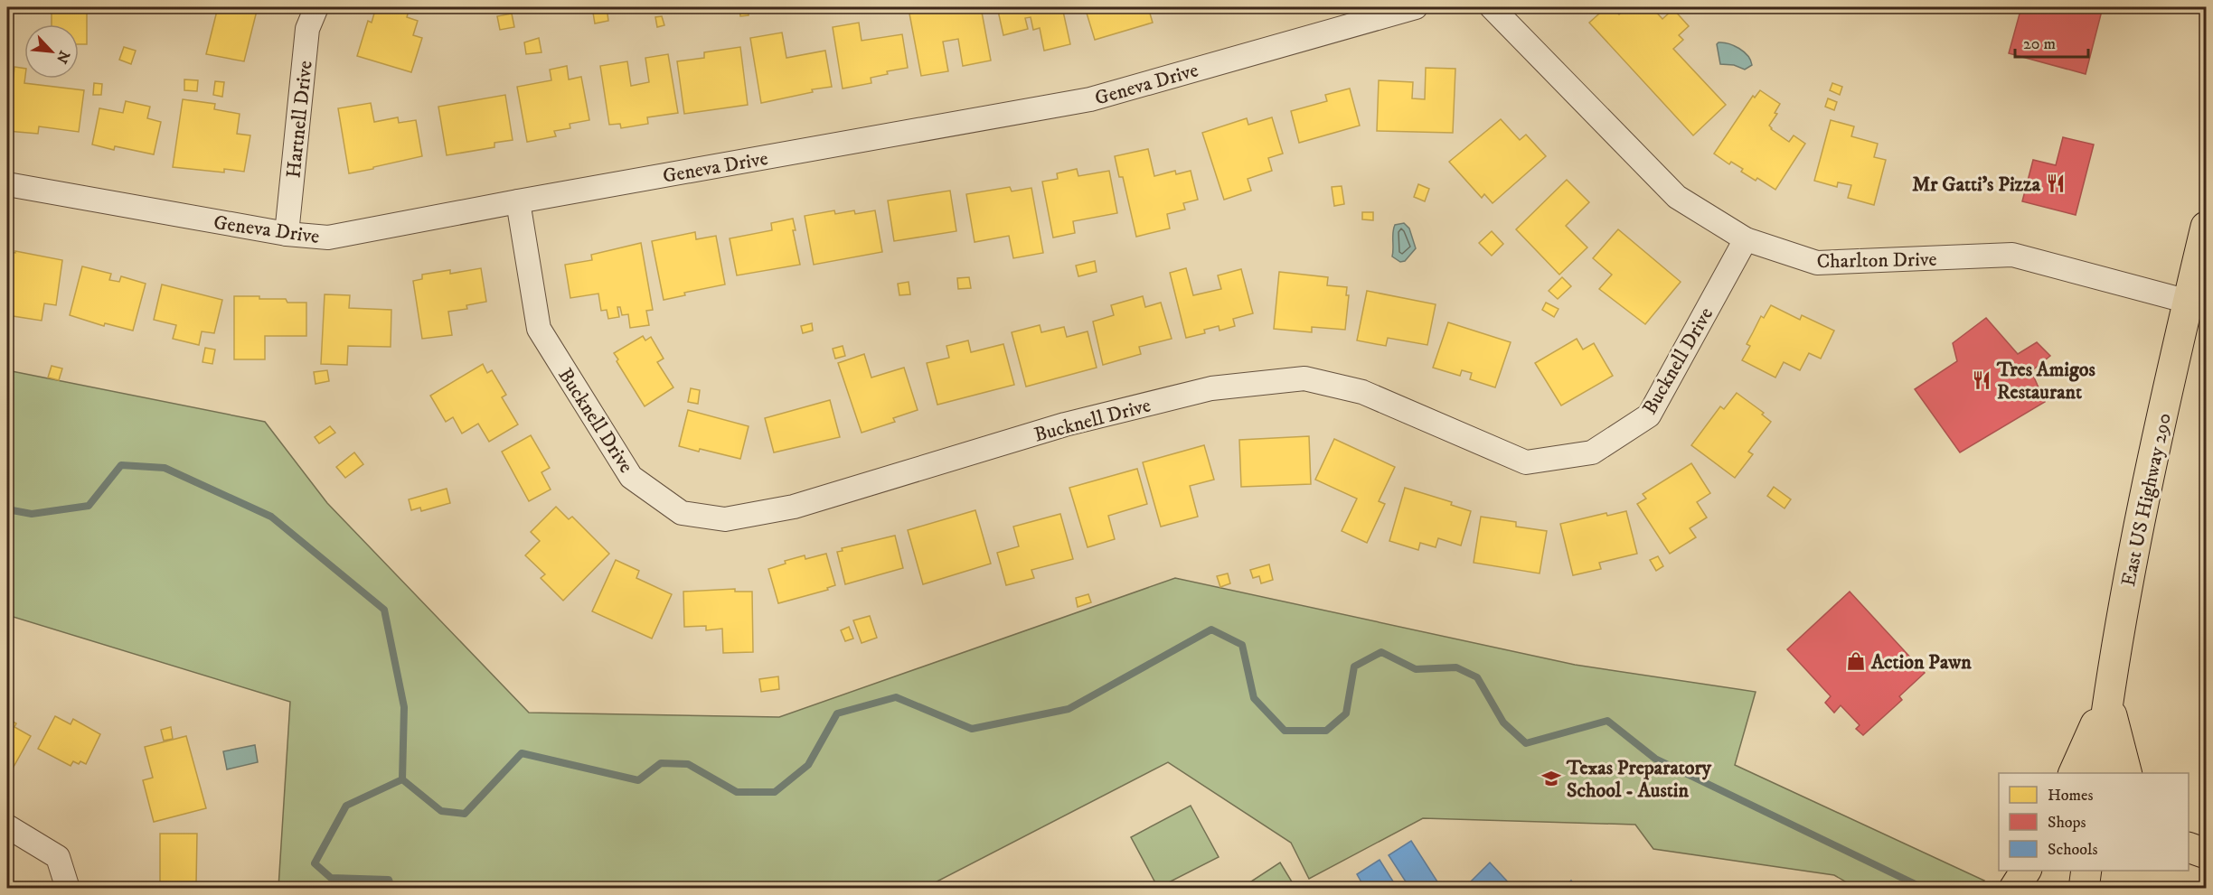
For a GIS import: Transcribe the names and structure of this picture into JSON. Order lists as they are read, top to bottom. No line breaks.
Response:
{"streets":{"main road":["East US Highway 290"],"street":["Geneva Drive","Hartnell Drive","Charlton Drive","Bucknell Drive"]},"crossings":[["Geneva Drive","Hartnell Drive"],["Geneva Drive","Bucknell Drive"],["Charlton Drive","Bucknell Drive"],["Charlton Drive","East US Highway 290"]],"places":{"restaurant":["Mr Gatti's Pizza","Tres Amigos Restaurant"],"shop":["Action Pawn"],"school or university":["Texas Preparatory School - Austin"]},"legend":["Homes","Shops","Schools"],"scale_bar":"20 m","north":"bottom right"}
